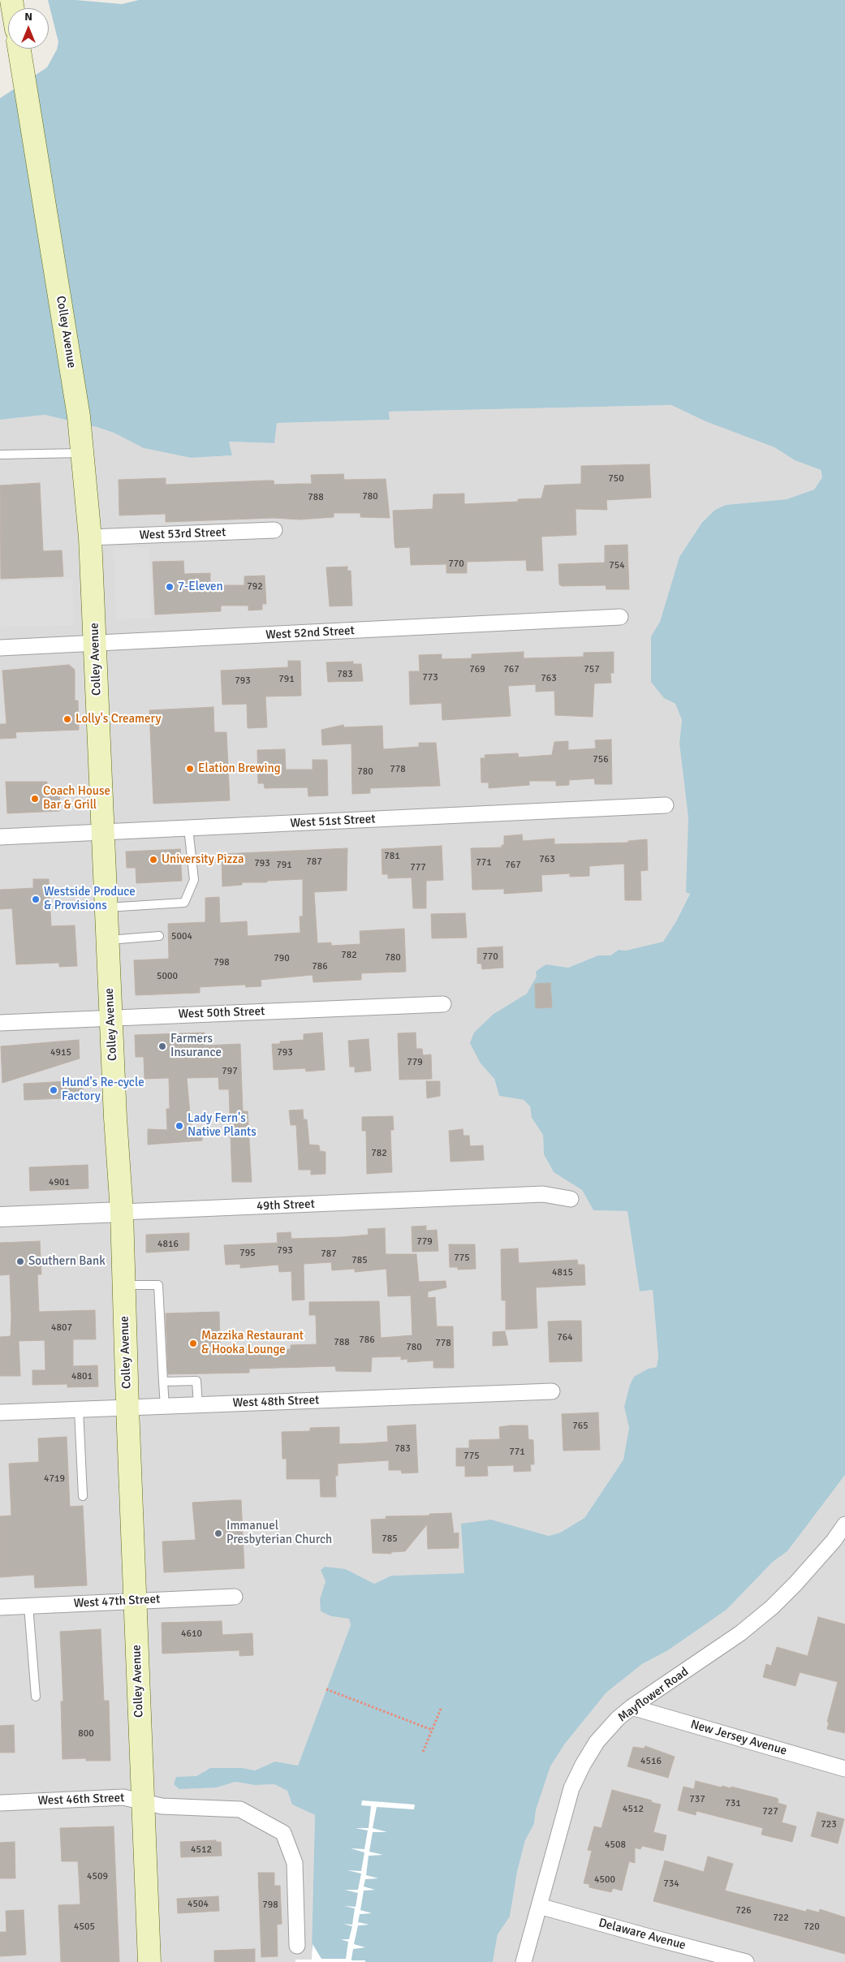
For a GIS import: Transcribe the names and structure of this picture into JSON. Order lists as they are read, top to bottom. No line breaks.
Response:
{"streets":{"main road":["Colley Avenue"],"street":["West 53rd Street","West 52nd Street","West 51st Street","West 50th Street","49th Street","West 48th Street","West 47th Street","Mayflower Road","New Jersey Avenue","West 46th Street","Delaware Avenue"]},"crossings":[["Colley Avenue","West 53rd Street"],["Colley Avenue","West 52nd Street"],["Colley Avenue","West 51st Street"],["Colley Avenue","West 50th Street"],["Colley Avenue","49th Street"],["Colley Avenue","West 48th Street"],["Colley Avenue","West 47th Street"],["Colley Avenue","West 46th Street"],["Mayflower Road","New Jersey Avenue"],["Mayflower Road","Delaware Avenue"]],"places":["7-Eleven","Lolly's Creamery","Elation Brewing","Coach House Bar & Grill","University Pizza","Westside Produce & Provisions","Farmers Insurance","Hund's Re-cycle Factory","Lady Fern's Native Plants","Southern Bank","Mazzika Restaurant & Hooka Lounge","Immanuel Presbyterian Church"],"house_numbers":["750","780","788","770","754","792","769","767","757","783","773","763","791","793","756","778","780","781","763","787","771","793","791","767","777","5004","782","770","780","790","798","786","5000","4915","793","779","797","782","4901","779","4816","793","795","787","775","785","4815","4807","764","786","788","778","780","4801","765","783","771","775","4719","785","4610","800","4516","737","731","4512","727","723","4508","4512","4509","4500","734","4504","798","726","722","4505","720"],"north":"top"}
